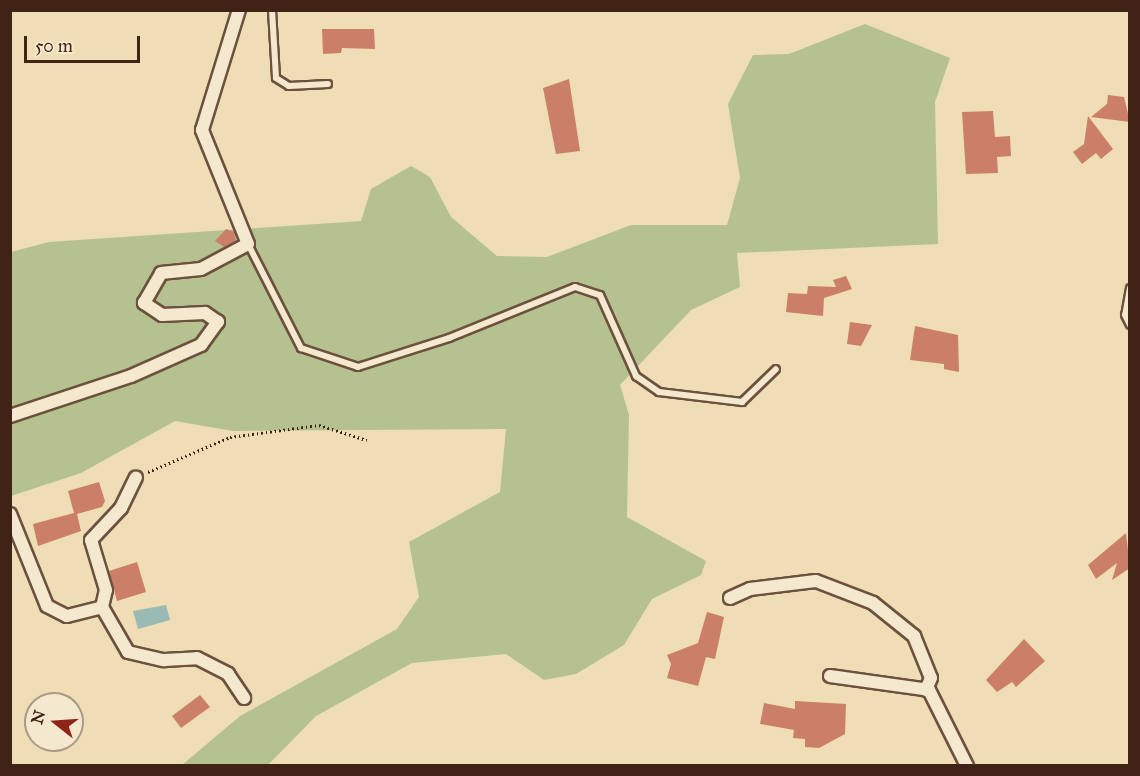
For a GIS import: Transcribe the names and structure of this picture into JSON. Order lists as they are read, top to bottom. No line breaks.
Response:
{"scale_bar":"50 m","north":"left"}
